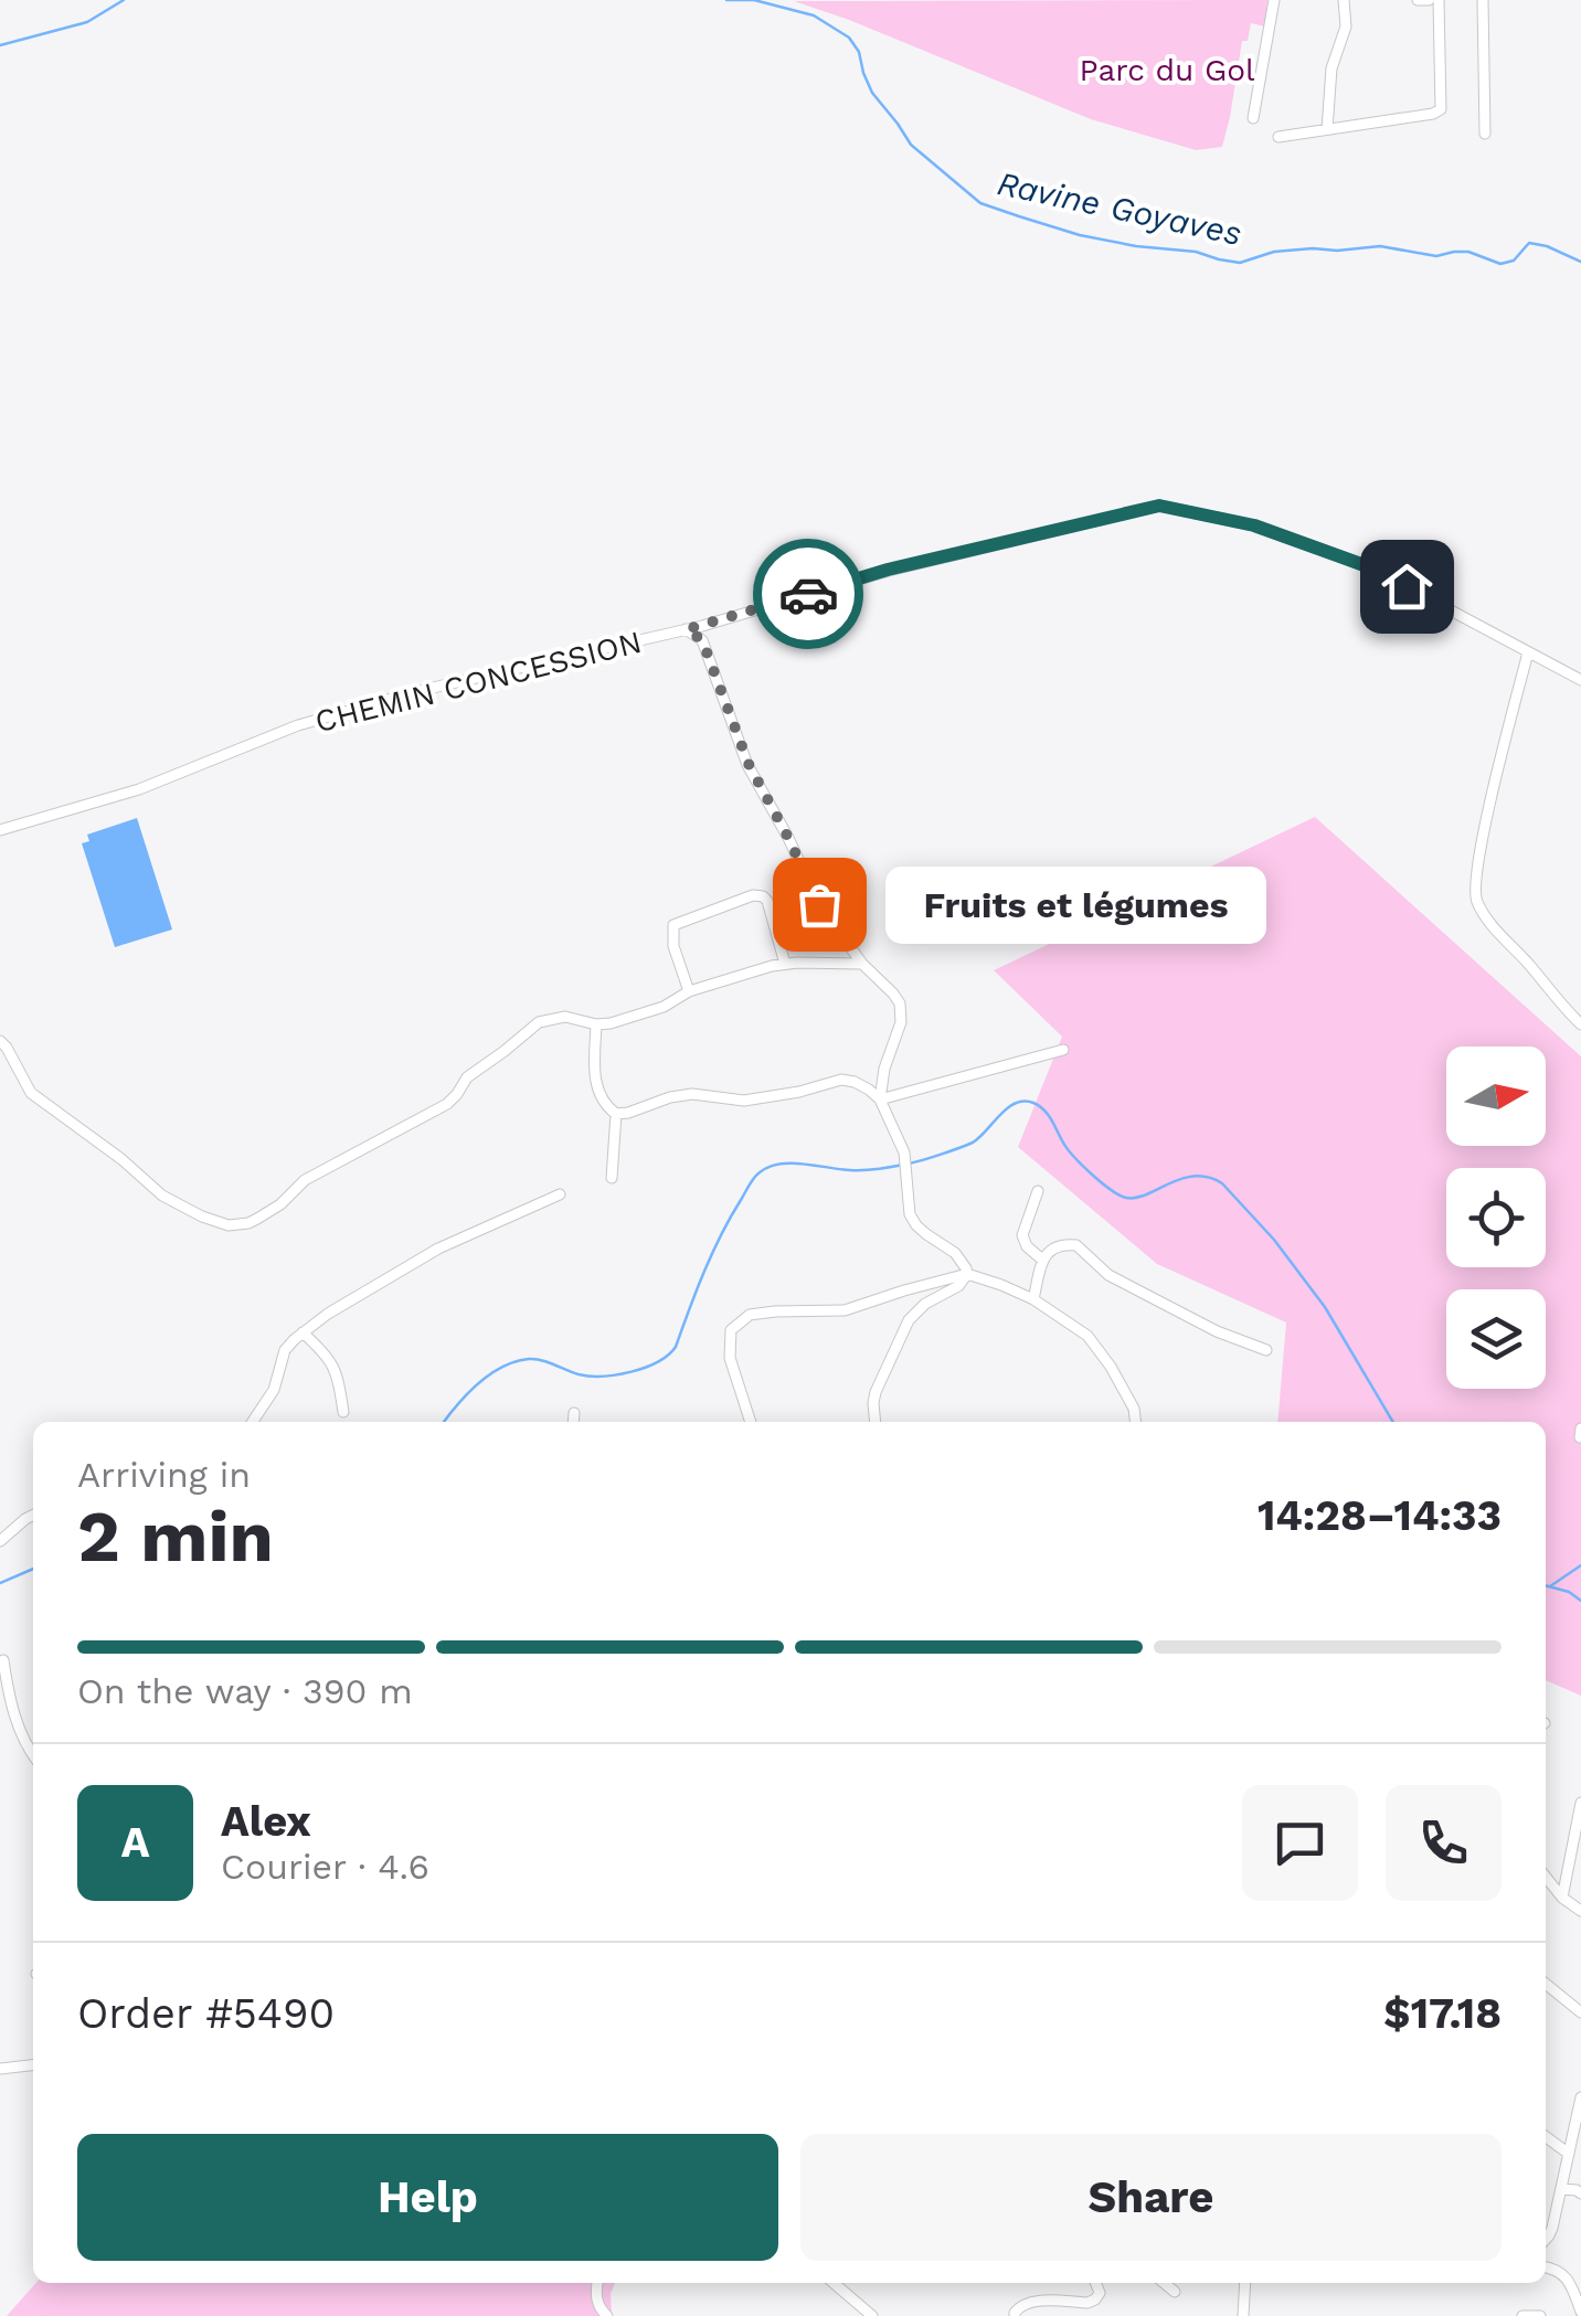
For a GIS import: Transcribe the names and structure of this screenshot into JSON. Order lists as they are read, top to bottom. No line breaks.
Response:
{"streets":{"street":["CHEMIN CONCESSION"]},"water":["Ravine Goyaves"],"parks":["Parc du Gol"],"places":["Fruits et légumes"],"north":"right","page":{"bubble":"Fruits et légumes","heading":["2 min","Arriving in","14:28–14:33"],"panel":["Alex","Courier · 4.6","Order #5490","$17.18"],"bar":"On the way · 390 m","round":"A","buttons":["Help","Share"]}}
